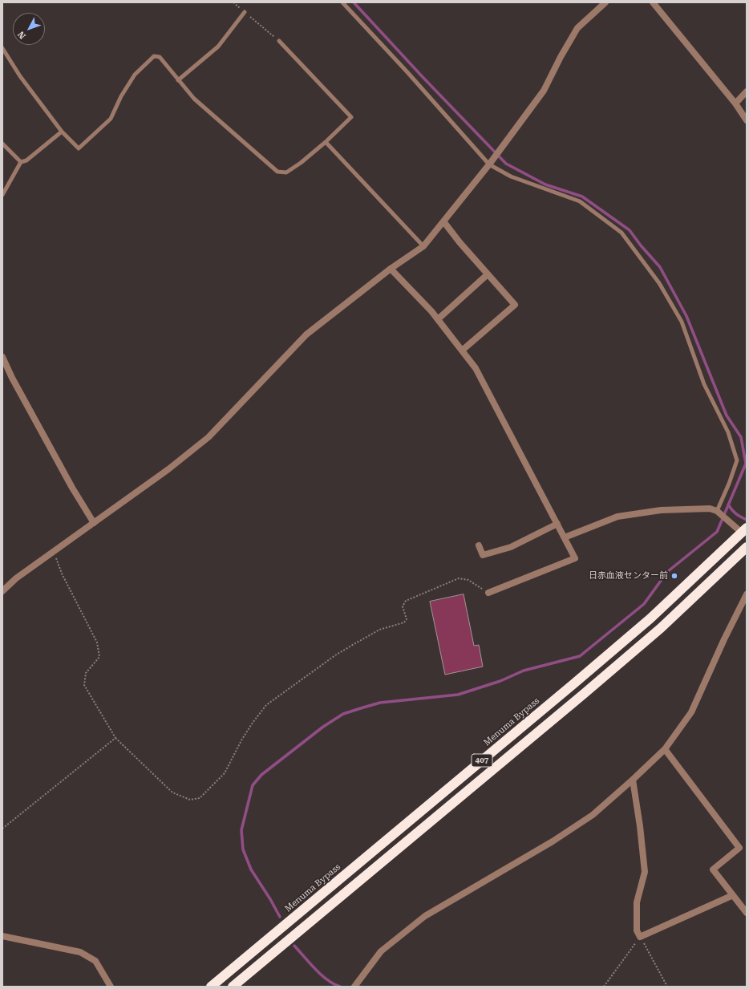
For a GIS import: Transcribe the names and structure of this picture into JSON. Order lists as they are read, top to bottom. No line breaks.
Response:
{"streets":{"highway":["Menuma Bypass","407"]},"places":["日赤血液センター前"],"north":"bottom left"}
